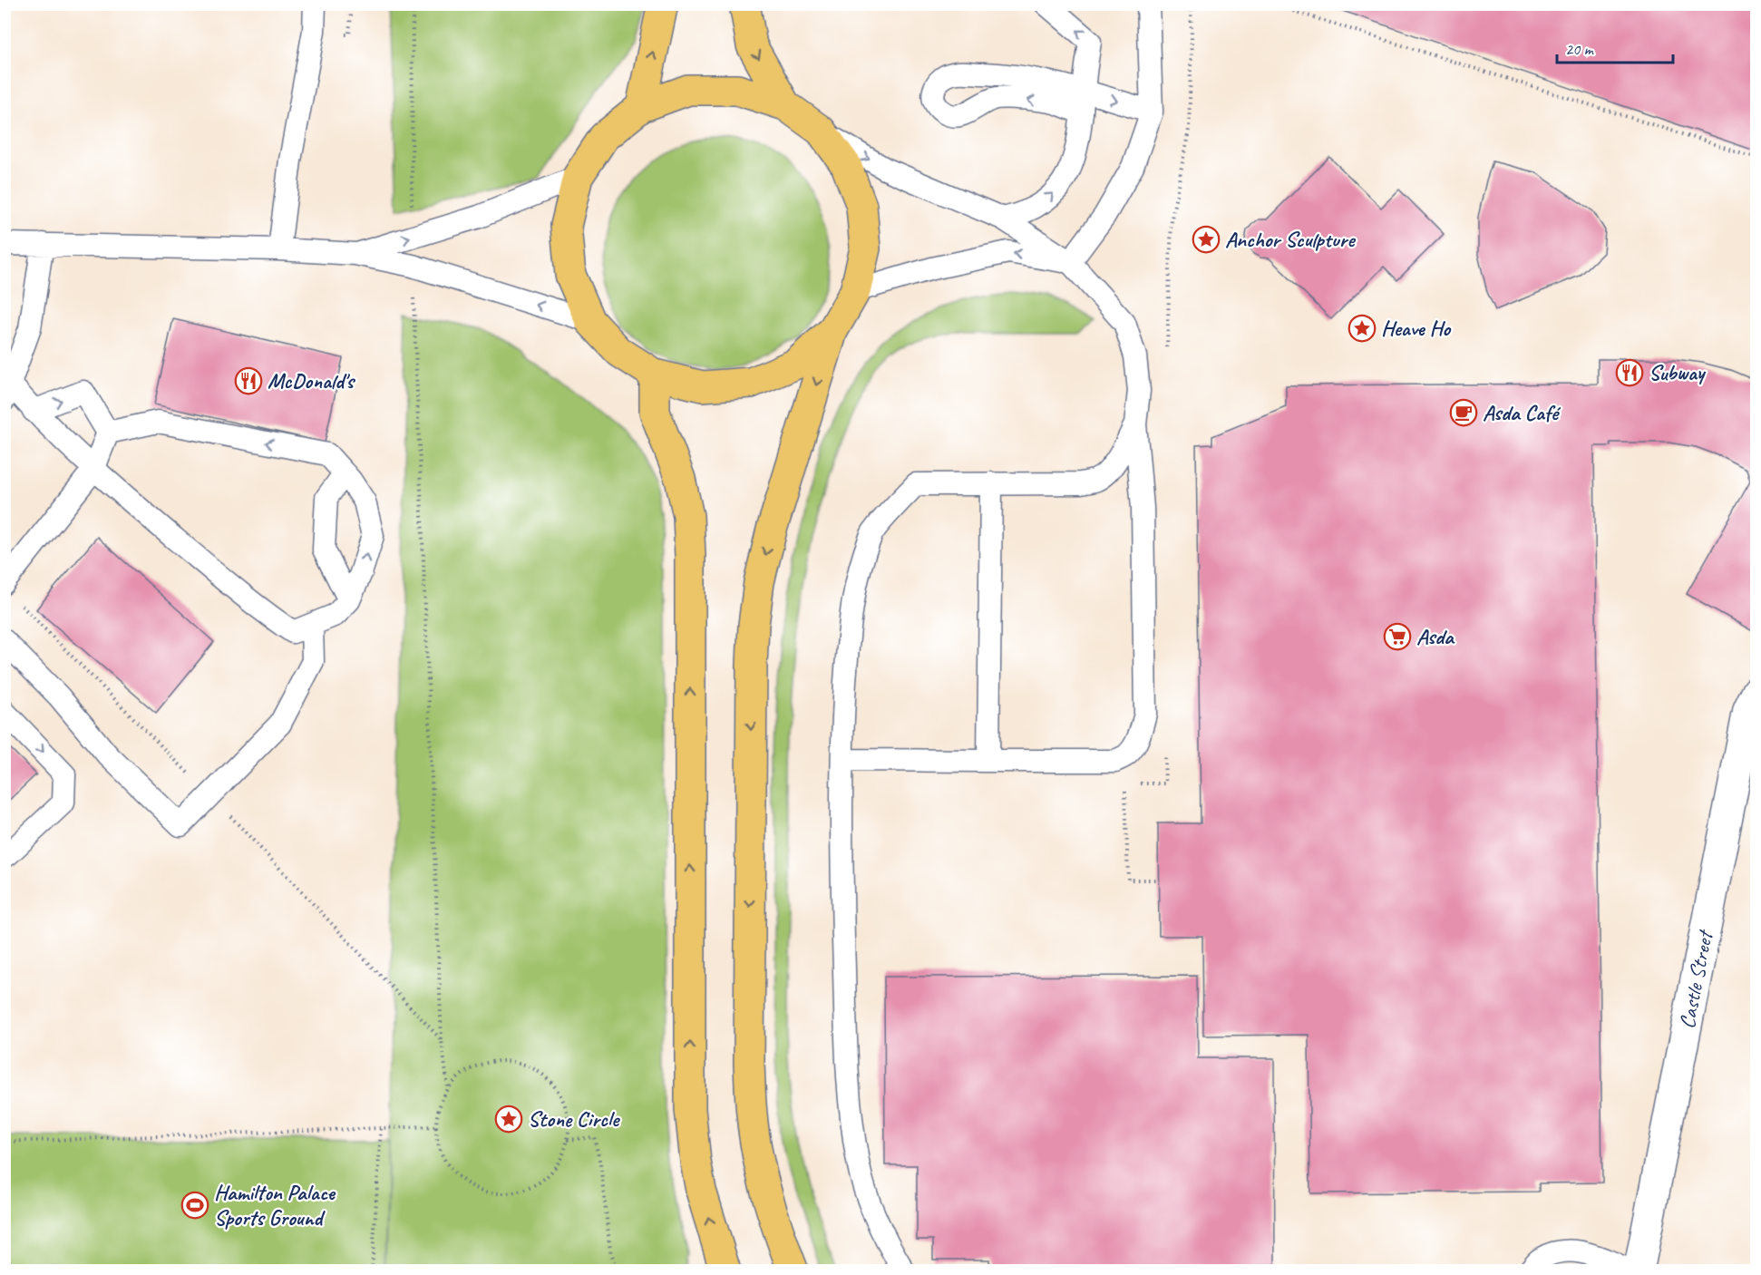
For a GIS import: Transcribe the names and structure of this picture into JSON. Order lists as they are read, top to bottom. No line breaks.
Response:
{"streets":{"street":["Castle Street"]},"places":{"place":["Anchor Sculpture","Heave Ho","Stone Circle"],"restaurant":["Subway","McDonald's"],"cafe":["Asda Café"],"supermarket":["Asda"],"sports":["Hamilton Palace Sports Ground"]},"scale_bar":"20 m"}
